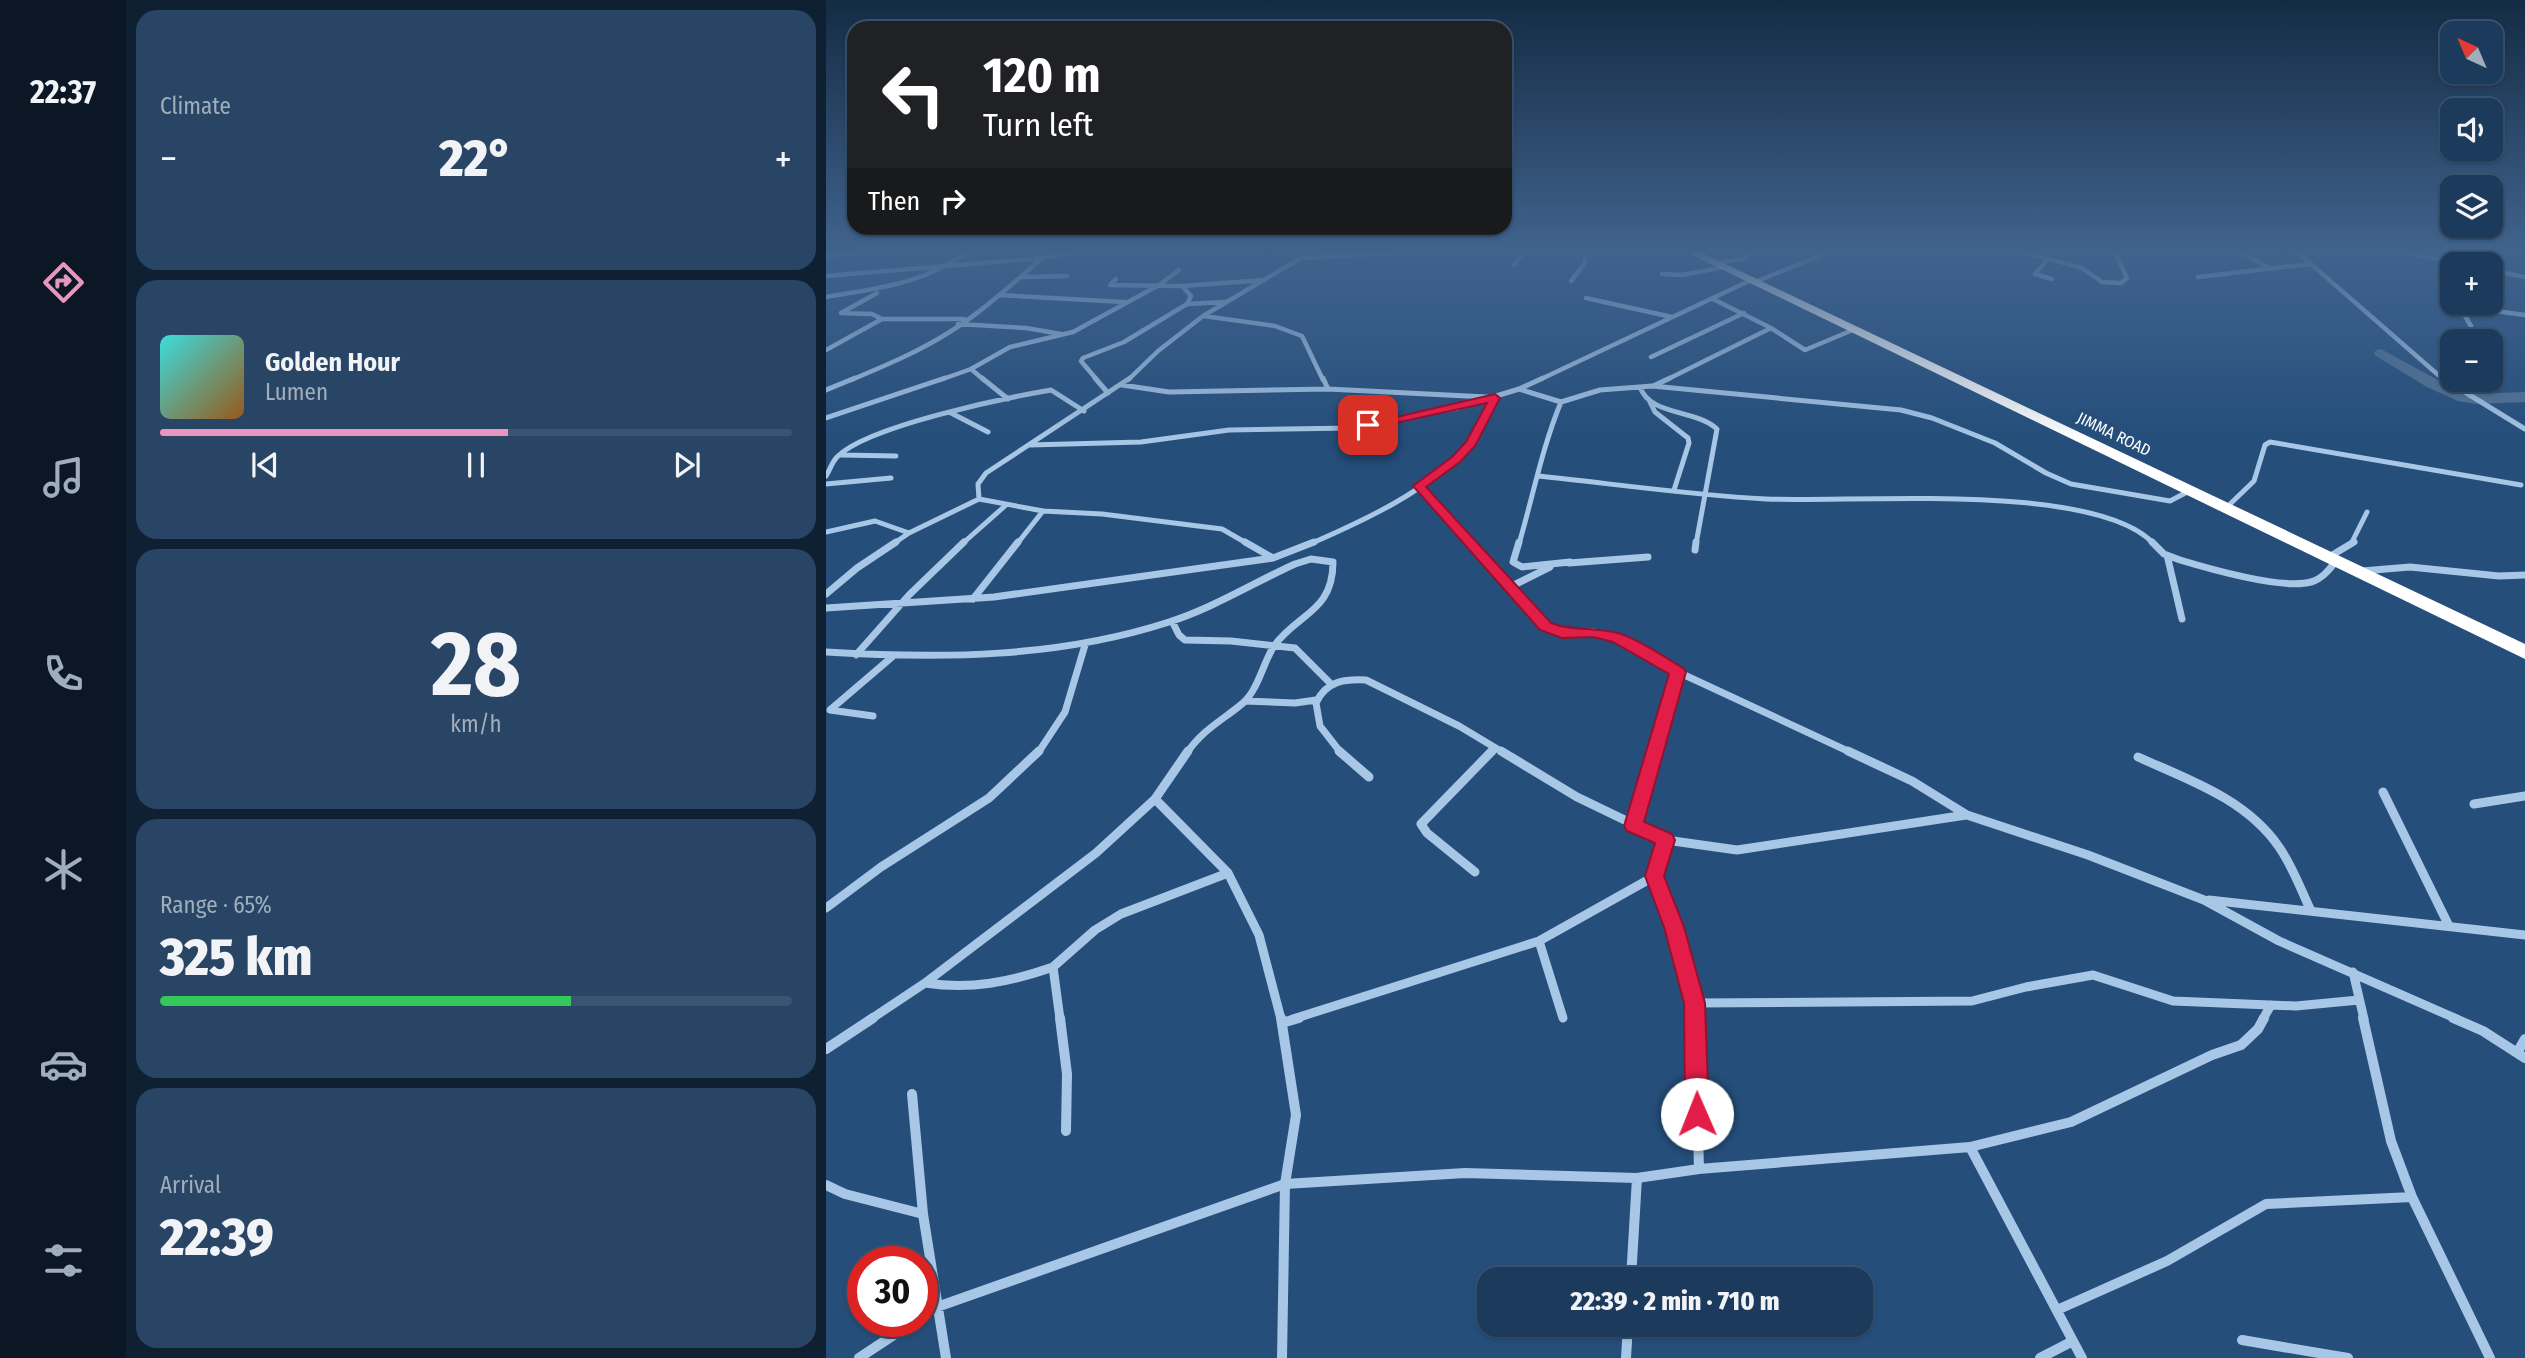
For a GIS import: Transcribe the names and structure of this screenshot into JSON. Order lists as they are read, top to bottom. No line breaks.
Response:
{"streets":{"highway":["JIMMA ROAD"]},"north":"top left","page":{"tabs":"22:37","tile":["Climate",["28","km/h"],["Range · 65%","325 km"],["Arrival","22:39"]],"map_buttons":["+","−"],"turn":["120 m","Turn left"],"heat":["−","22°","+"],"then":"Then","song":["Golden Hour","Lumen"],"limit":"30","trip":"22:39 · 2 min · 710 m"}}
